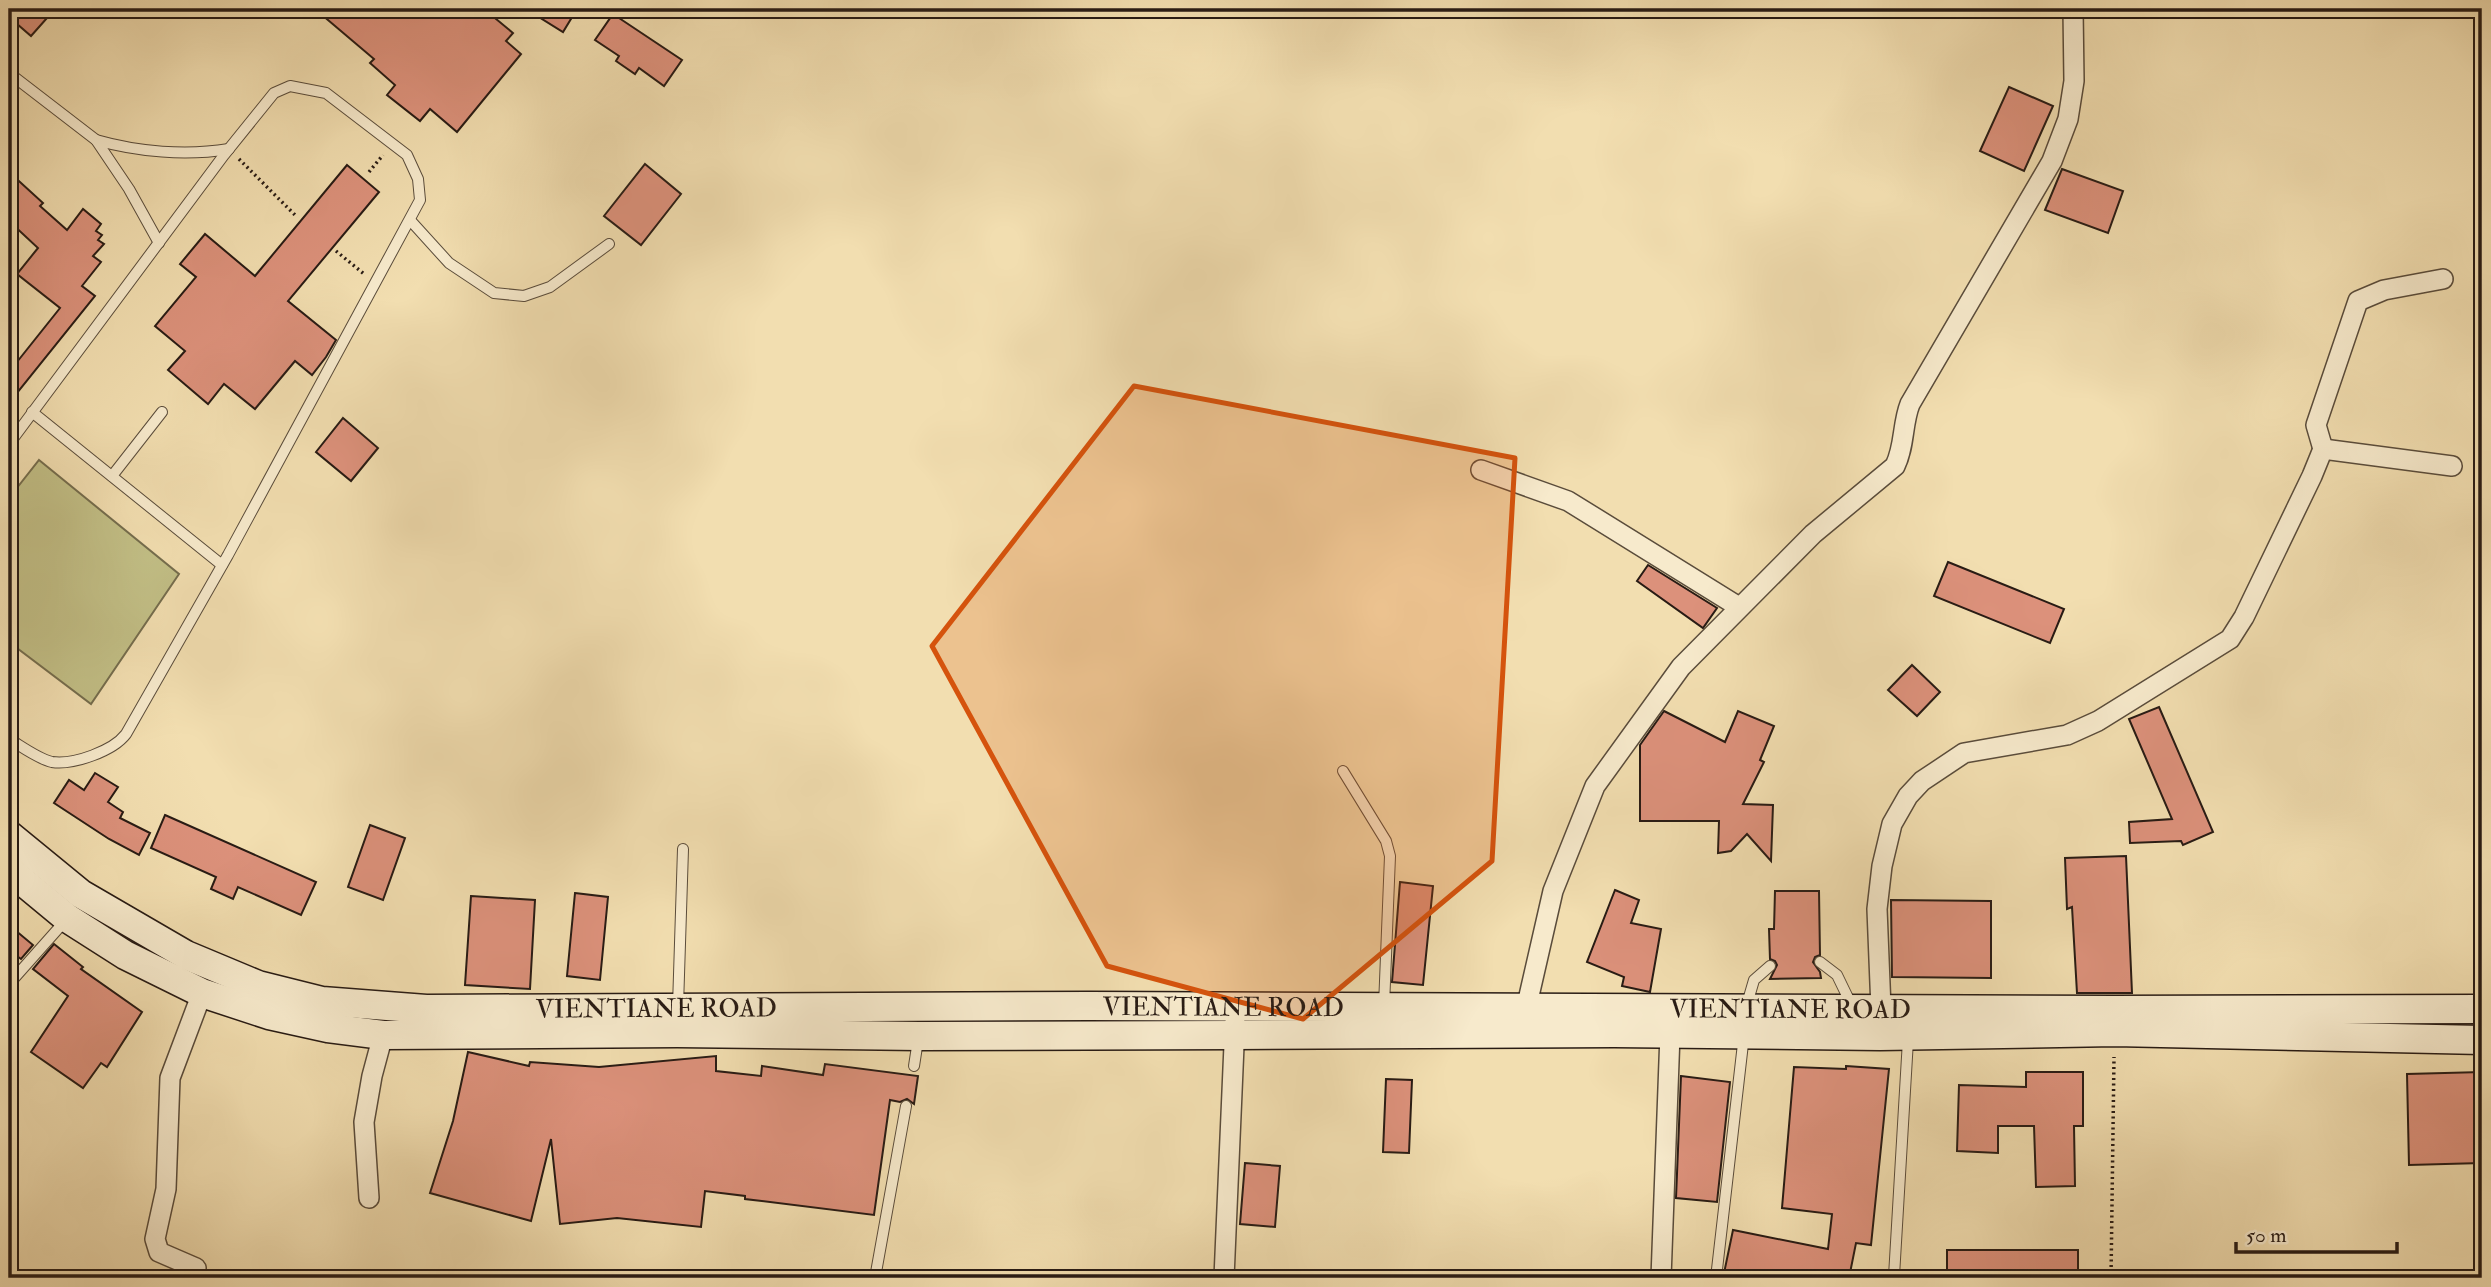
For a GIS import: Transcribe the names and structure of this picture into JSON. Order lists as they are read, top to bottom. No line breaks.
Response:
{"streets":{"main road":["VIENTIANE ROAD"]},"scale_bar":"50 m"}
